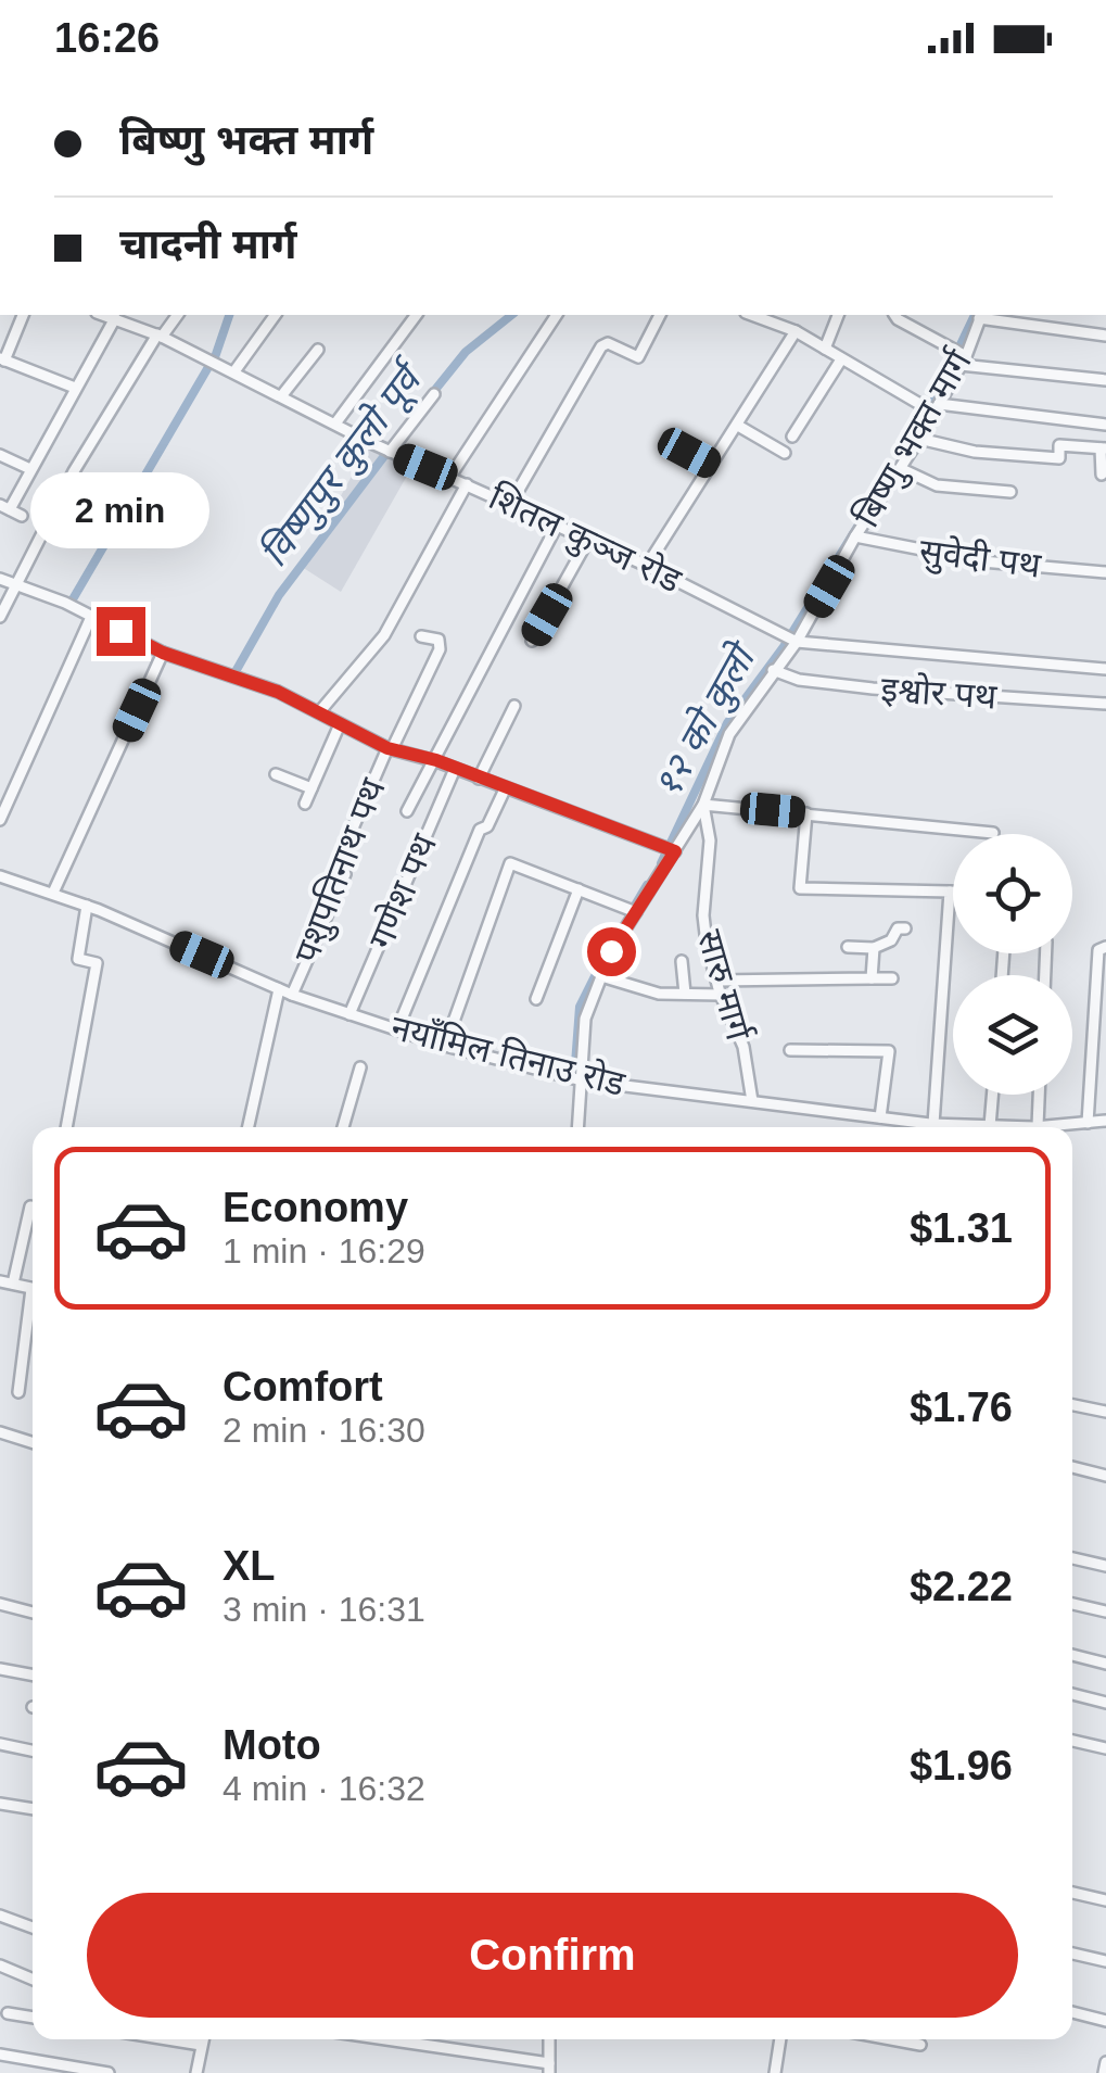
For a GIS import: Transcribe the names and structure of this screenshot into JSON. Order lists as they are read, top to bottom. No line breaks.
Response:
{"streets":{"street":["बिष्णु भक्त मार्ग","शितल कुञ्ज रोड","सुवेदी पथ","इश्वोर पथ","पशुपतिनाथ पथ","गणेश पथ","सारु मार्ग","नयाँमिल तिनाउ रोड"]},"crossings":[["बिष्णु भक्त मार्ग","शितल कुञ्ज रोड"],["बिष्णु भक्त मार्ग","सुवेदी पथ"],["बिष्णु भक्त मार्ग","इश्वोर पथ"],["बिष्णु भक्त मार्ग","सारु मार्ग"],["बिष्णु भक्त मार्ग","नयाँमिल तिनाउ रोड"],["पशुपतिनाथ पथ","नयाँमिल तिनाउ रोड"],["गणेश पथ","नयाँमिल तिनाउ रोड"],["सारु मार्ग","नयाँमिल तिनाउ रोड"]],"water":["विष्णुपुर कुलो पूर्व","१२ को कुलो"],"page":{"status":"16:26","banner":["बिष्णु भक्त मार्ग","चादनी मार्ग"],"bubble":"2 min","list":[{"name":"Economy","note":"1 min · 16:29","value":"$1.31"},{"name":"Comfort","note":"2 min · 16:30","value":"$1.76"},{"name":"XL","note":"3 min · 16:31","value":"$2.22"},{"name":"Moto","note":"4 min · 16:32","value":"$1.96"}],"buttons":"Confirm"}}
